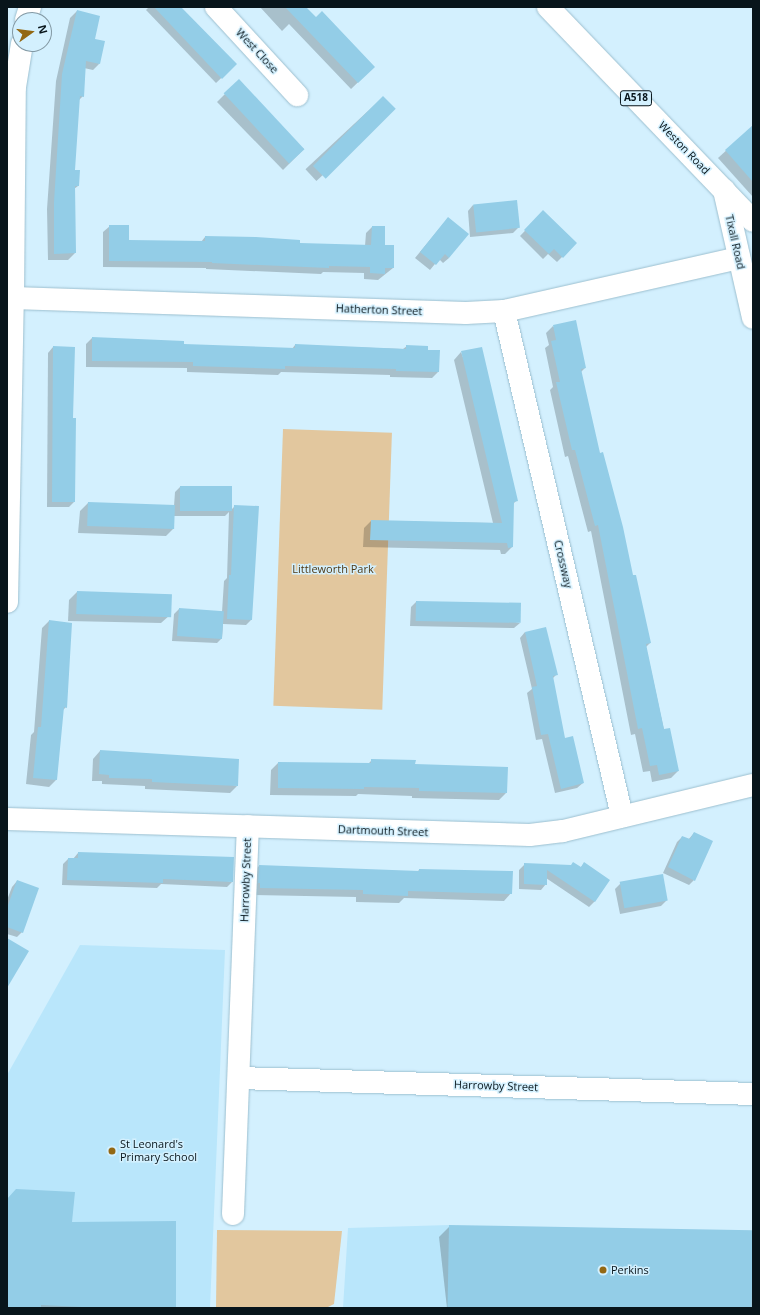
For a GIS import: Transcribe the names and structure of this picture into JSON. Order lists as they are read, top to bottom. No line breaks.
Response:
{"streets":{"main road":["West Close","A518","Weston Road","Tixall Road","Hatherton Street","Crossway","Dartmouth Street","Harrowby Street"]},"crossings":[["Weston Road","Tixall Road"],["Tixall Road","Hatherton Street"],["Hatherton Street","Crossway"],["Crossway","Dartmouth Street"],["Dartmouth Street","Harrowby Street"]],"parks":["Littleworth Park"],"places":["St Leonard's Primary School","Perkins"],"north":"right"}
